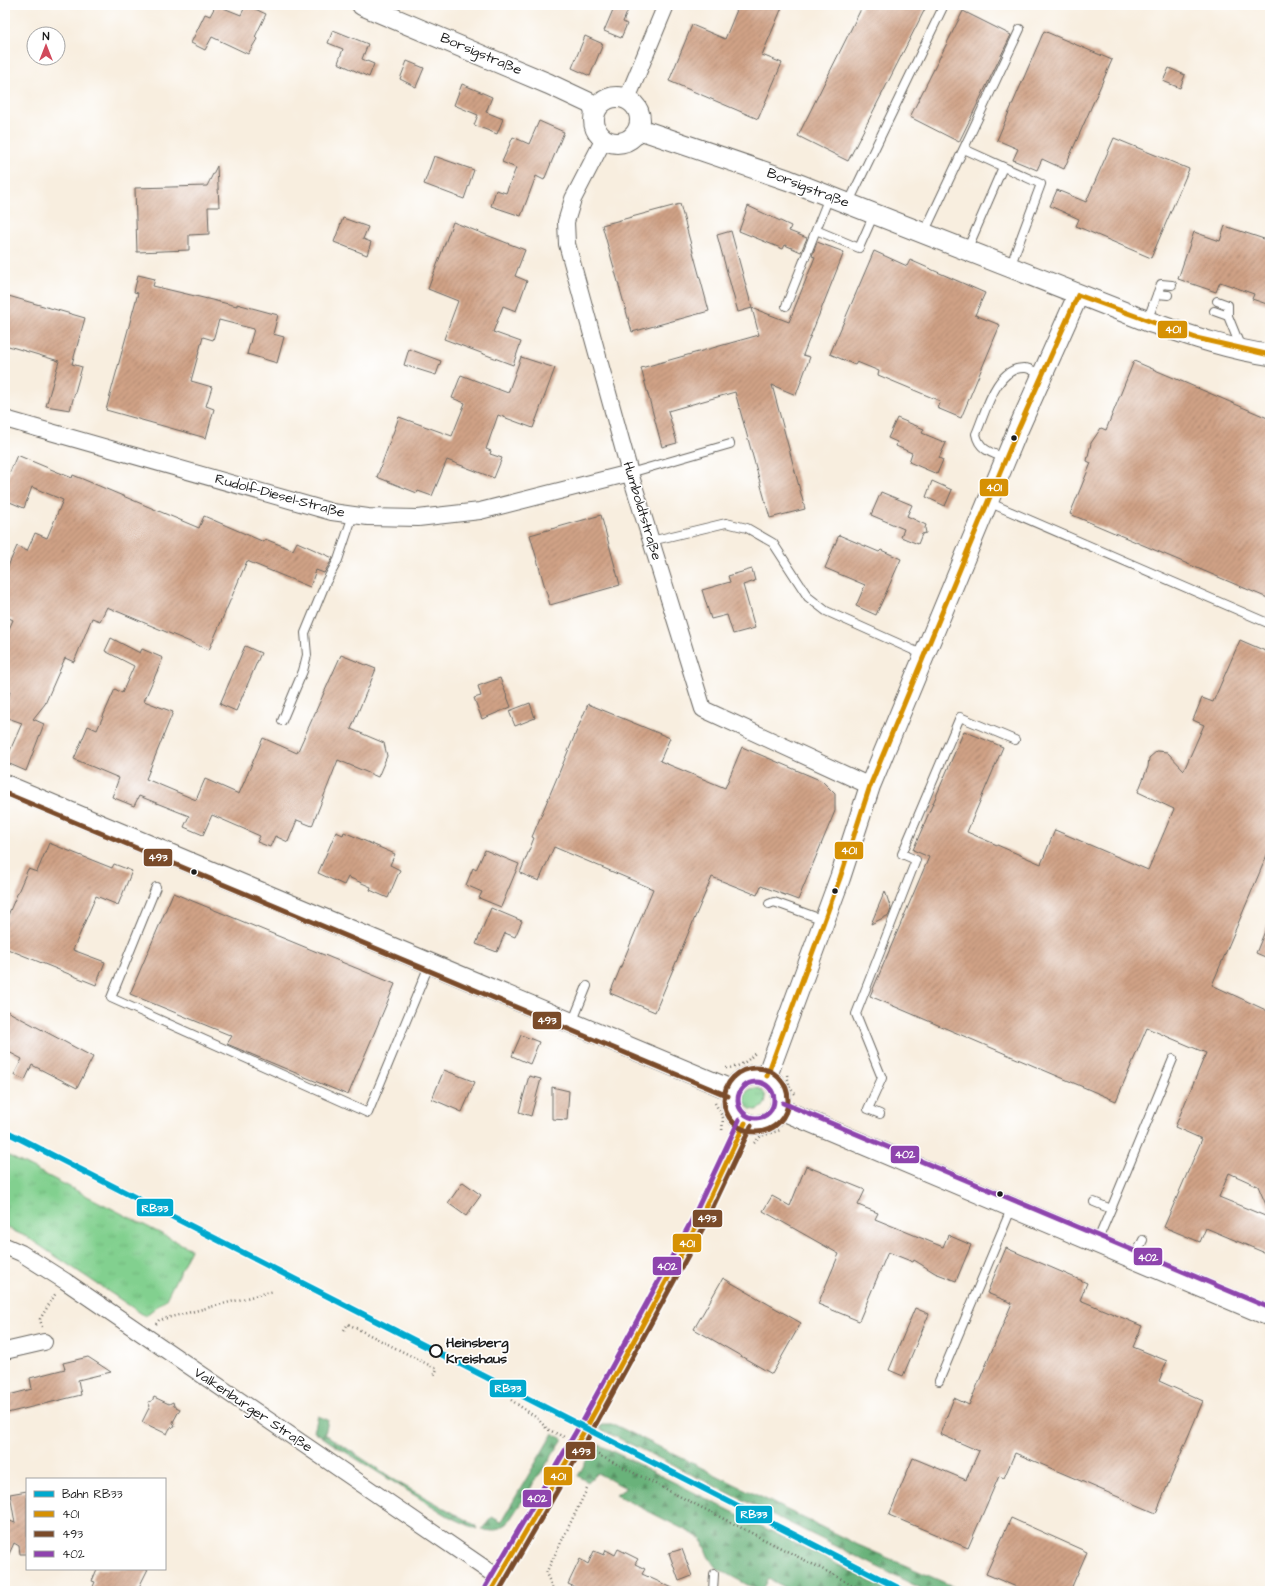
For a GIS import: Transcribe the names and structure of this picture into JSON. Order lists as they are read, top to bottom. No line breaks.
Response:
{"streets":{"street":["Borsigstraße","Rudolf-Diesel-Straße","Humboldtstraße","Valkenburger Straße"]},"crossings":[["Borsigstraße","Humboldtstraße"],["Rudolf-Diesel-Straße","Humboldtstraße"]],"places":["Heinsberg Kreishaus"],"lines":["transit line 401","transit line 493","transit line 402","rail line RB33"],"legend":["Bahn RB33","401","493","402"],"north":"top"}
